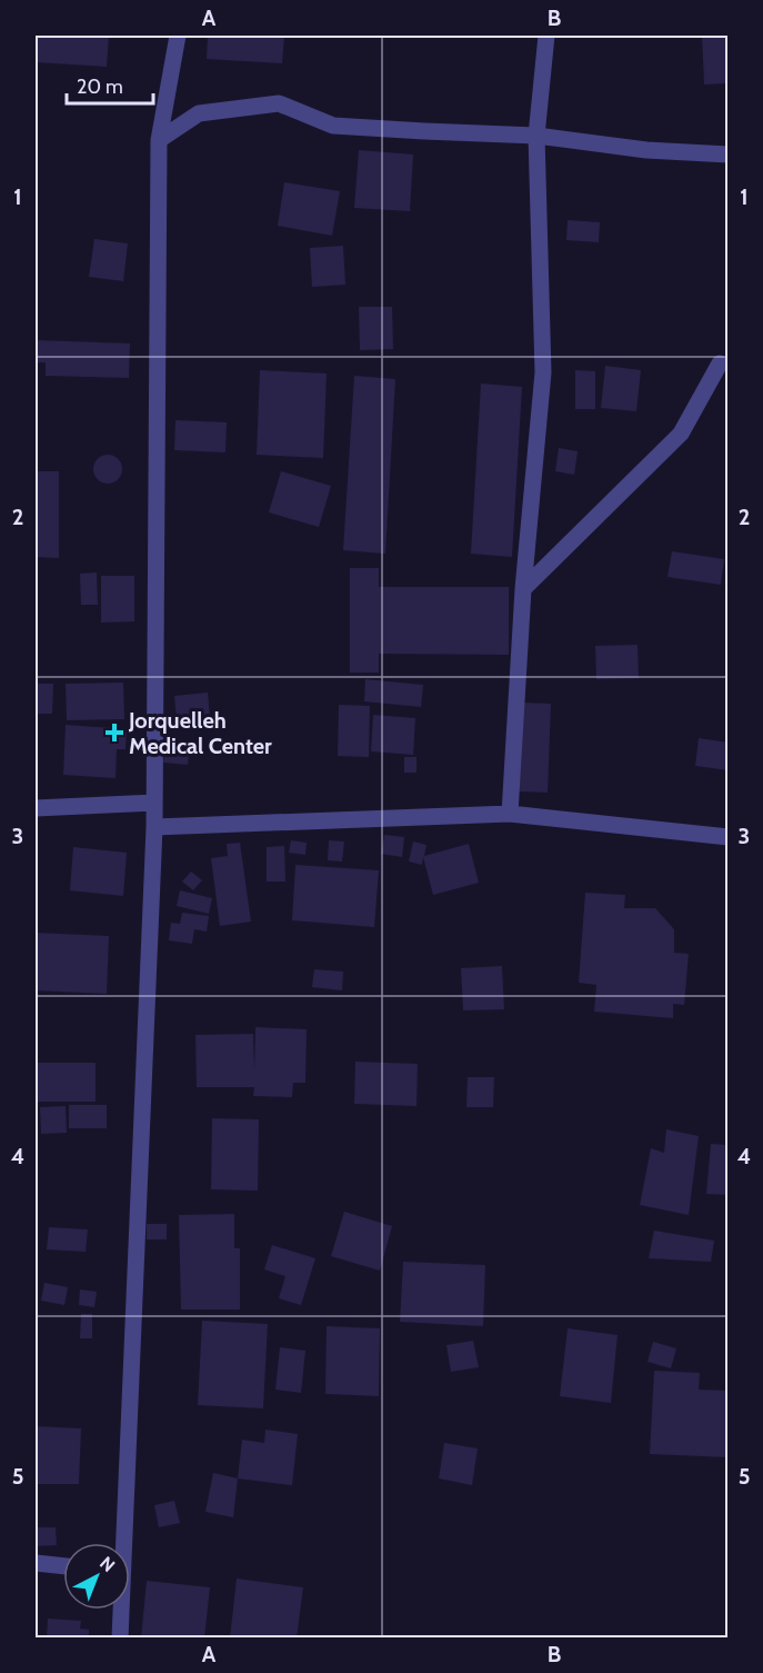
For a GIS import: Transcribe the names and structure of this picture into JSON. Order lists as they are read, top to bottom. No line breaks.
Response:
{"places":{"health":["Jorquelleh Medical Center"]},"scale_bar":"20 m","north":"top right","grid":{"columns":["A","B"],"rows":["1","2","3","4","5"]}}
